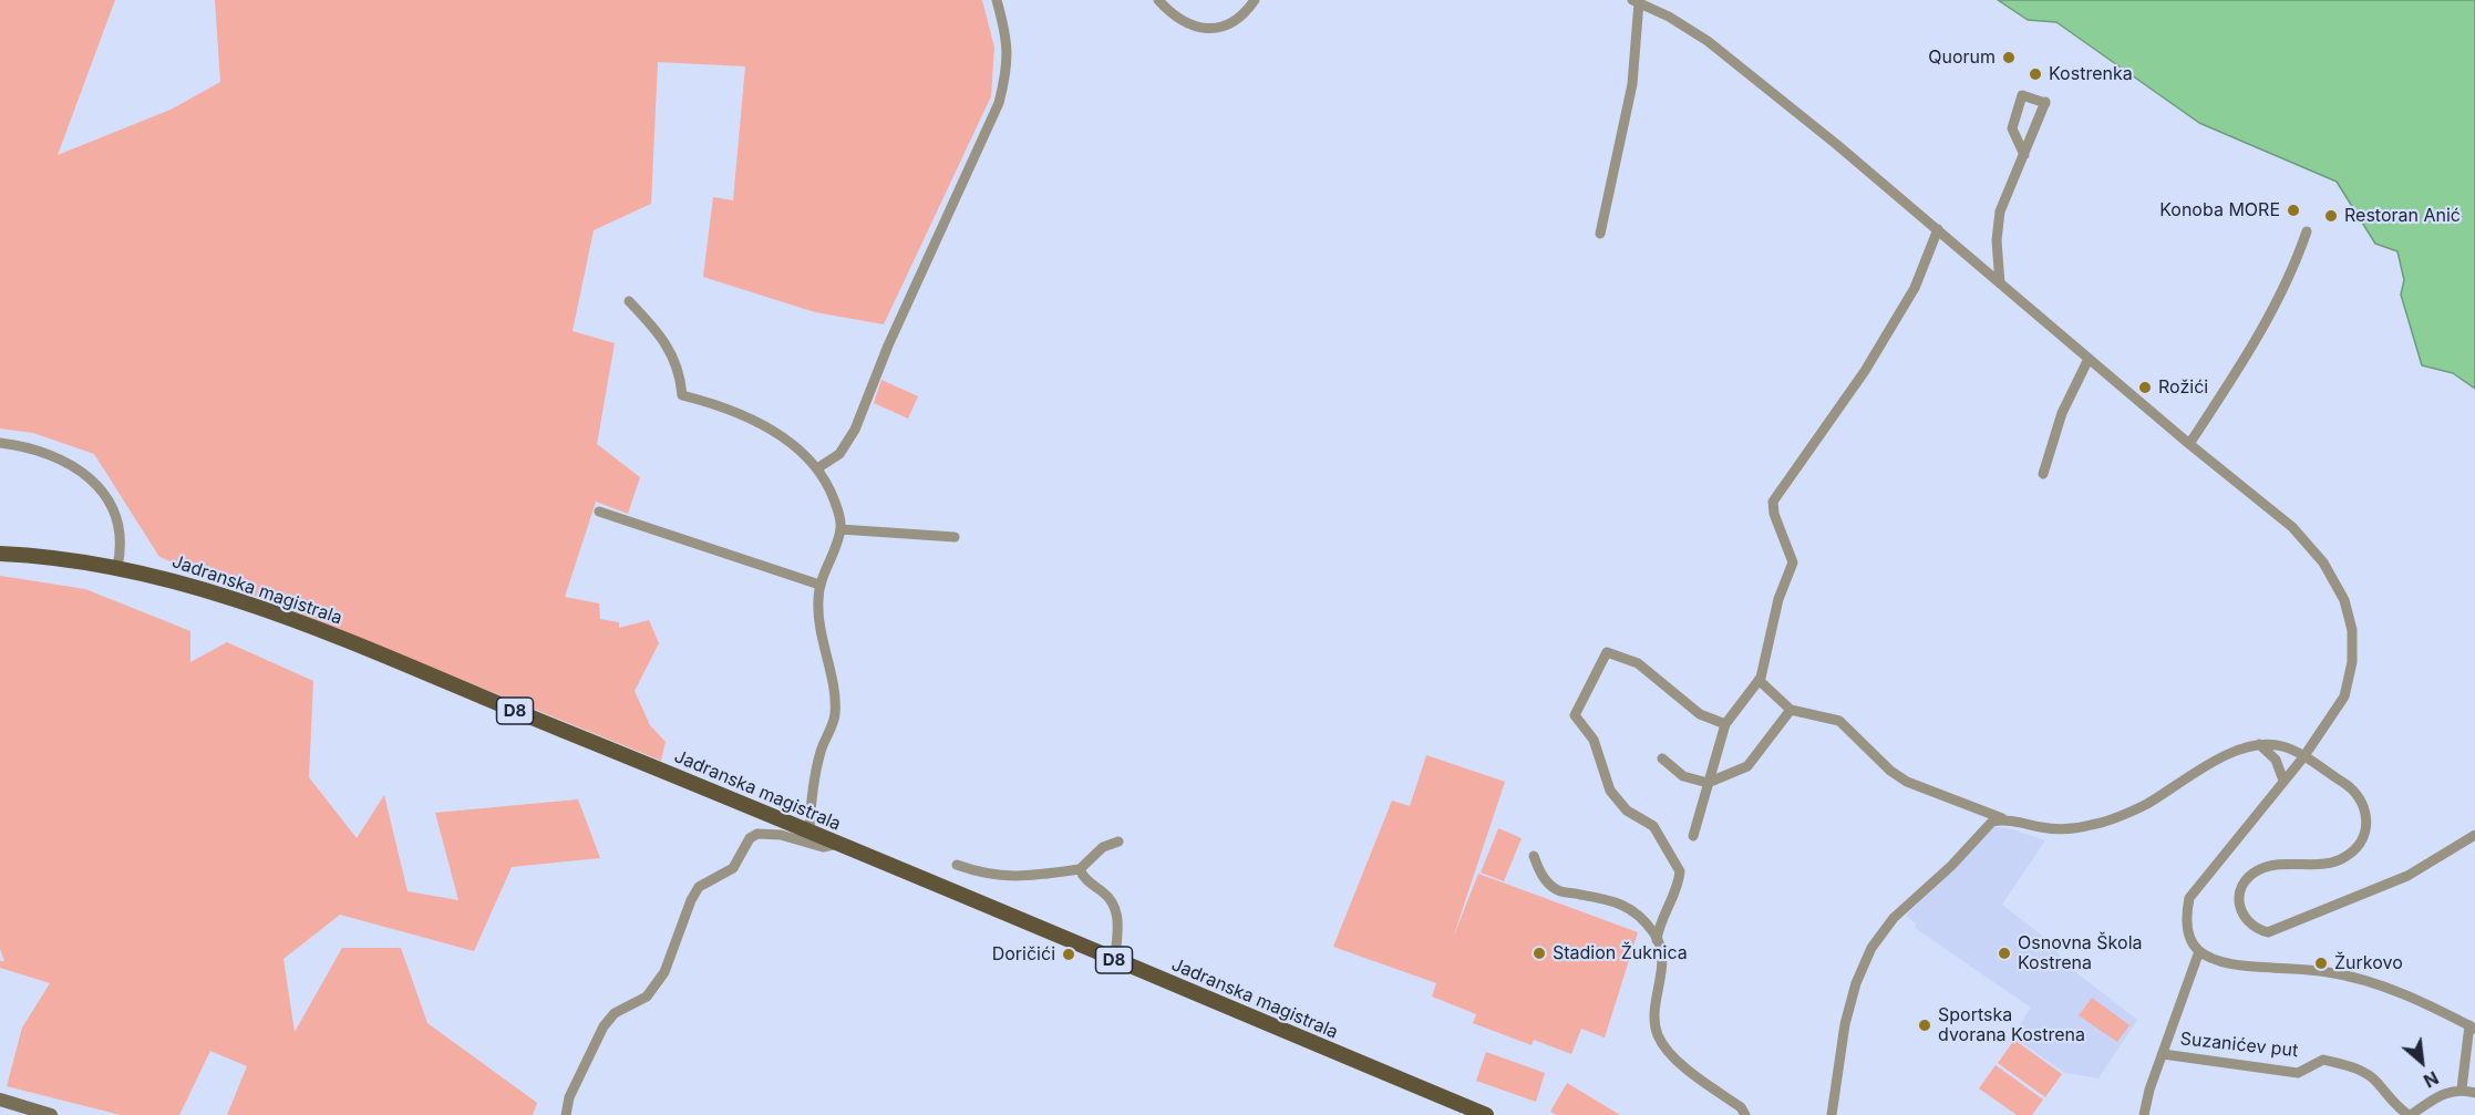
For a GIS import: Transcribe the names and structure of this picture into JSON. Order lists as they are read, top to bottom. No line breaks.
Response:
{"streets":{"main road":["Jadranska magistrala","D8"],"street":["Suzanićev put"]},"places":["Quorum","Kostrenka","Konoba MORE","Restoran Anić","Rožići","Stadion Žuknica","Osnovna Škola Kostrena","Doričići","Žurkovo","Sportska dvorana Kostrena"],"north":"bottom right"}
